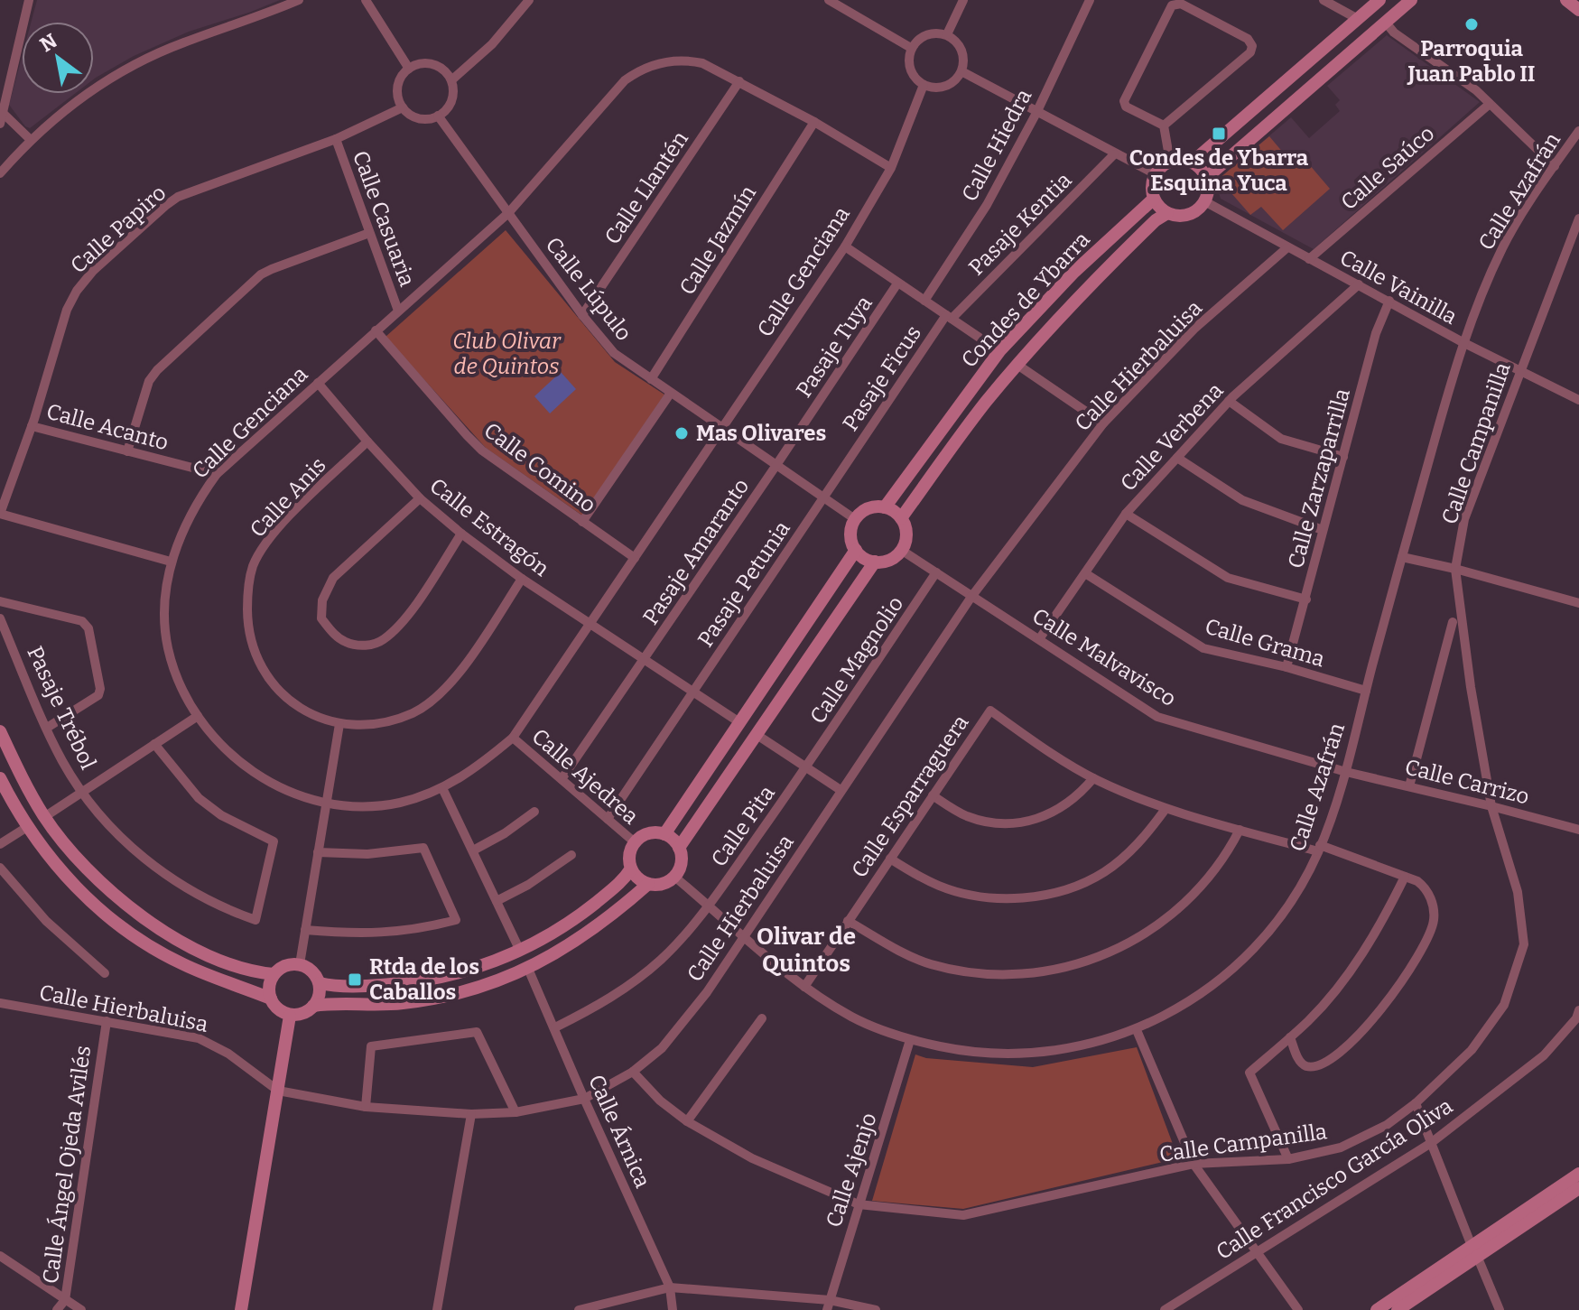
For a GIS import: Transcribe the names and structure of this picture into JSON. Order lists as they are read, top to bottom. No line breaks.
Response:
{"streets":{"main road":["Condes de Ybarra"],"street":["Calle Hiedra","Calle Saúco","Calle Llantén","Calle Azafrán","Calle Casuaria","Pasaje Kentia","Calle Papiro","Calle Jazmín","Calle Genciana","Calle Vainilla","Calle Lúpulo","Pasaje Tuya","Calle Hierbaluisa","Pasaje Ficus","Calle Acanto","Calle Verbena","Calle Campanilla","Calle Comino","Calle Zarzaparrilla","Calle Anis","Calle Estragón","Pasaje Amaranto","Pasaje Petunia","Calle Grama","Calle Malvavisco","Calle Magnolio","Pasaje Trébol","Calle Ajedrea","Calle Carrizo","Calle Esparraguera","Calle Pita","Calle Árnica","Calle Ángel Ojeda Avilés","Calle Ajenjo","Calle Francisco García Oliva"]},"crossings":[["Calle Saúco","Calle Vainilla"],["Calle Llantén","Calle Genciana"],["Calle Llantén","Calle Lúpulo"],["Calle Azafrán","Calle Vainilla"],["Calle Azafrán","Calle Hierbaluisa"],["Calle Azafrán","Calle Grama"],["Calle Azafrán","Calle Malvavisco"],["Calle Azafrán","Calle Ajedrea"],["Calle Azafrán","Calle Carrizo"],["Calle Azafrán","Calle Esparraguera"],["Calle Azafrán","Calle Pita"],["Calle Azafrán","Calle Ajenjo"],["Calle Casuaria","Calle Papiro"],["Calle Casuaria","Calle Genciana"],["Pasaje Kentia","Pasaje Ficus"],["Calle Papiro","Calle Lúpulo"],["Calle Papiro","Calle Acanto"],["Calle Jazmín","Calle Genciana"],["Calle Jazmín","Calle Lúpulo"],["Calle Genciana","Calle Lúpulo"],["Calle Genciana","Calle Acanto"],["Calle Genciana","Calle Comino"],["Calle Genciana","Calle Estragón"],["Calle Genciana","Calle Ajedrea"],["Calle Vainilla","Condes de Ybarra"],["Calle Vainilla","Calle Hierbaluisa"],["Calle Vainilla","Calle Verbena"],["Calle Vainilla","Calle Campanilla"],["Calle Vainilla","Calle Zarzaparrilla"],["Calle Lúpulo","Condes de Ybarra"],["Calle Lúpulo","Pasaje Tuya"],["Calle Lúpulo","Pasaje Ficus"],["Calle Lúpulo","Pasaje Amaranto"],["Calle Lúpulo","Pasaje Petunia"],["Calle Lúpulo","Calle Malvavisco"],["Condes de Ybarra","Calle Malvavisco"],["Pasaje Tuya","Pasaje Amaranto"],["Calle Hierbaluisa","Calle Campanilla"],["Calle Hierbaluisa","Calle Malvavisco"],["Calle Hierbaluisa","Calle Árnica"],["Calle Hierbaluisa","Calle Ángel Ojeda Avilés"],["Pasaje Ficus","Pasaje Petunia"],["Calle Verbena","Calle Grama"],["Calle Verbena","Calle Malvavisco"],["Calle Campanilla","Calle Carrizo"],["Calle Campanilla","Calle Ajenjo"],["Calle Zarzaparrilla","Calle Grama"],["Calle Anis","Calle Estragón"],["Calle Estragón","Pasaje Amaranto"],["Calle Estragón","Pasaje Petunia"],["Pasaje Amaranto","Calle Ajedrea"],["Pasaje Petunia","Calle Ajedrea"],["Calle Malvavisco","Calle Magnolio"],["Calle Malvavisco","Calle Carrizo"],["Calle Magnolio","Calle Pita"],["Calle Pita","Calle Árnica"]],"districts":["Olivar de Quintos"],"parks":["Club Olivar de Quintos"],"places":{"other":["Parroquia Juan Pablo II","Mas Olivares"],"transit":["Condes de Ybarra Esquina Yuca","Rtda de los Caballos"]},"north":"top left"}
